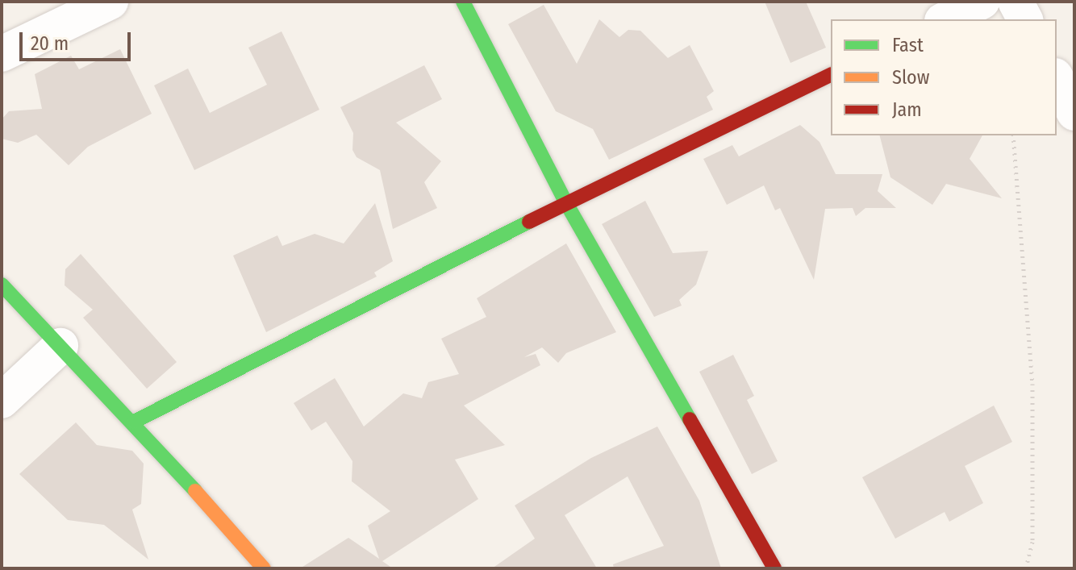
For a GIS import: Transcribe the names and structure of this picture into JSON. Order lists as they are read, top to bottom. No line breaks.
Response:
{"legend":["Fast","Slow","Jam"],"scale_bar":"20 m"}
